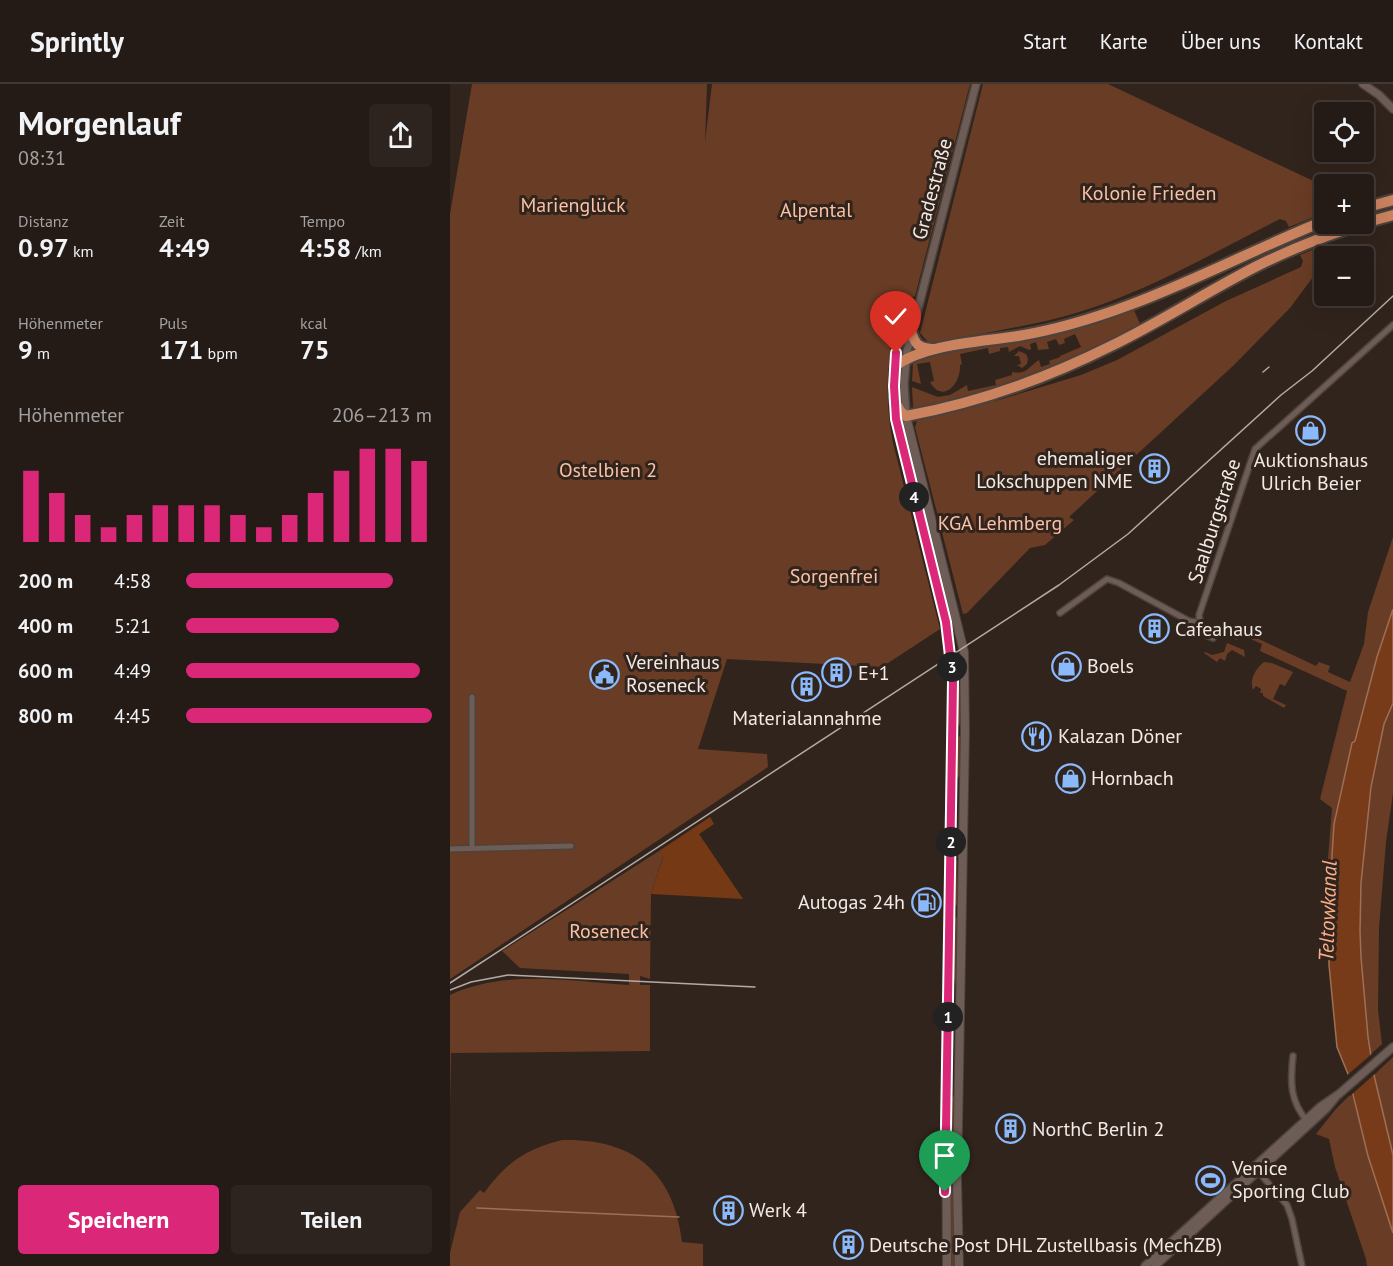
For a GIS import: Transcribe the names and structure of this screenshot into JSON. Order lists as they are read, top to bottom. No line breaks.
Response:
{"streets":{"main road":["Gradestraße"],"street":["Saalburgstraße"]},"water":["Teltowkanal"],"parks":["Kolonie Frieden","Marienglück","Alpental","Ostelbien 2","KGA Lehmberg","Sorgenfrei","Roseneck"],"places":{"shop":["Auktionshaus Ulrich Beier","Boels","Hornbach"],"building":["ehemaliger Lokschuppen NME","Cafeahaus","E+1","Materialannahme","NorthC Berlin 2","Werk 4","Deutsche Post DHL Zustellbasis (MechZB)"],"public building":["Vereinhaus Roseneck"],"restaurant":["Kalazan Döner"],"fuel station":["Autogas 24h"],"sports":["Venice Sporting Club"]},"page":{"header":"Sprintly","nav":["Start","Karte","Über uns","Kontakt"],"heading":["Morgenlauf","08:31"],"map_buttons":["+","−"],"stats":[["Distanz","0.97 km"],["Zeit","4:49"],["Tempo","4:58 /km"],["Höhenmeter","9 m"],["Puls","171 bpm"],["kcal","75"]],"chart":["Höhenmeter","206–213 m"],"pins":["4","3","2","1"],"list":[{"name":"200 m","note":"4:58"},{"name":"400 m","note":"5:21"},{"name":"600 m","note":"4:49"},{"name":"800 m","note":"4:45"}],"buttons":["Speichern","Teilen"]}}
